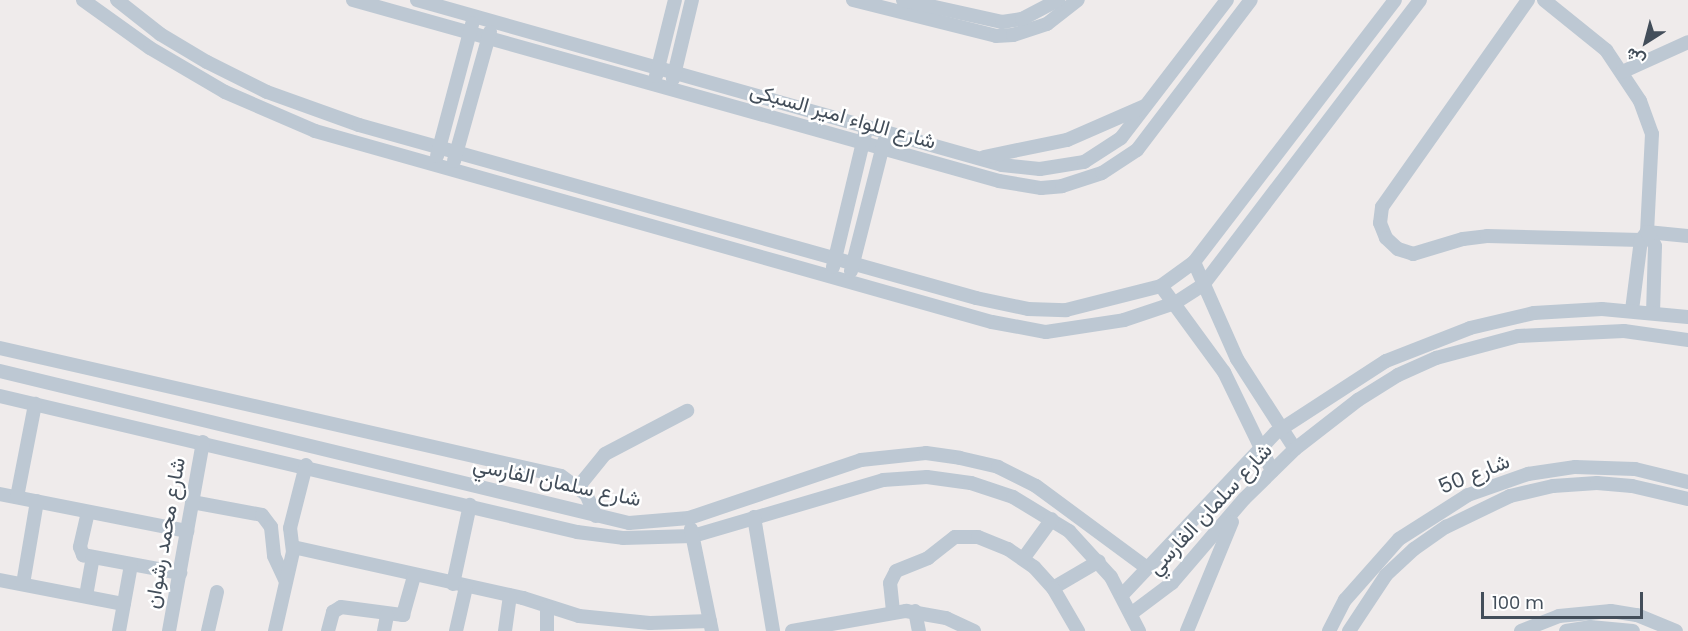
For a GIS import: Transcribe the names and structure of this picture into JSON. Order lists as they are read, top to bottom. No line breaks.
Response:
{"streets":{"street":["شارع اللواء امير السبكى","شارع 50","شارع سلمان الفارسي","شارع محمد رشوان"]},"crossings":[["شارع سلمان الفارسي","شارع محمد رشوان"]],"scale_bar":"100 m","north":"bottom left"}
